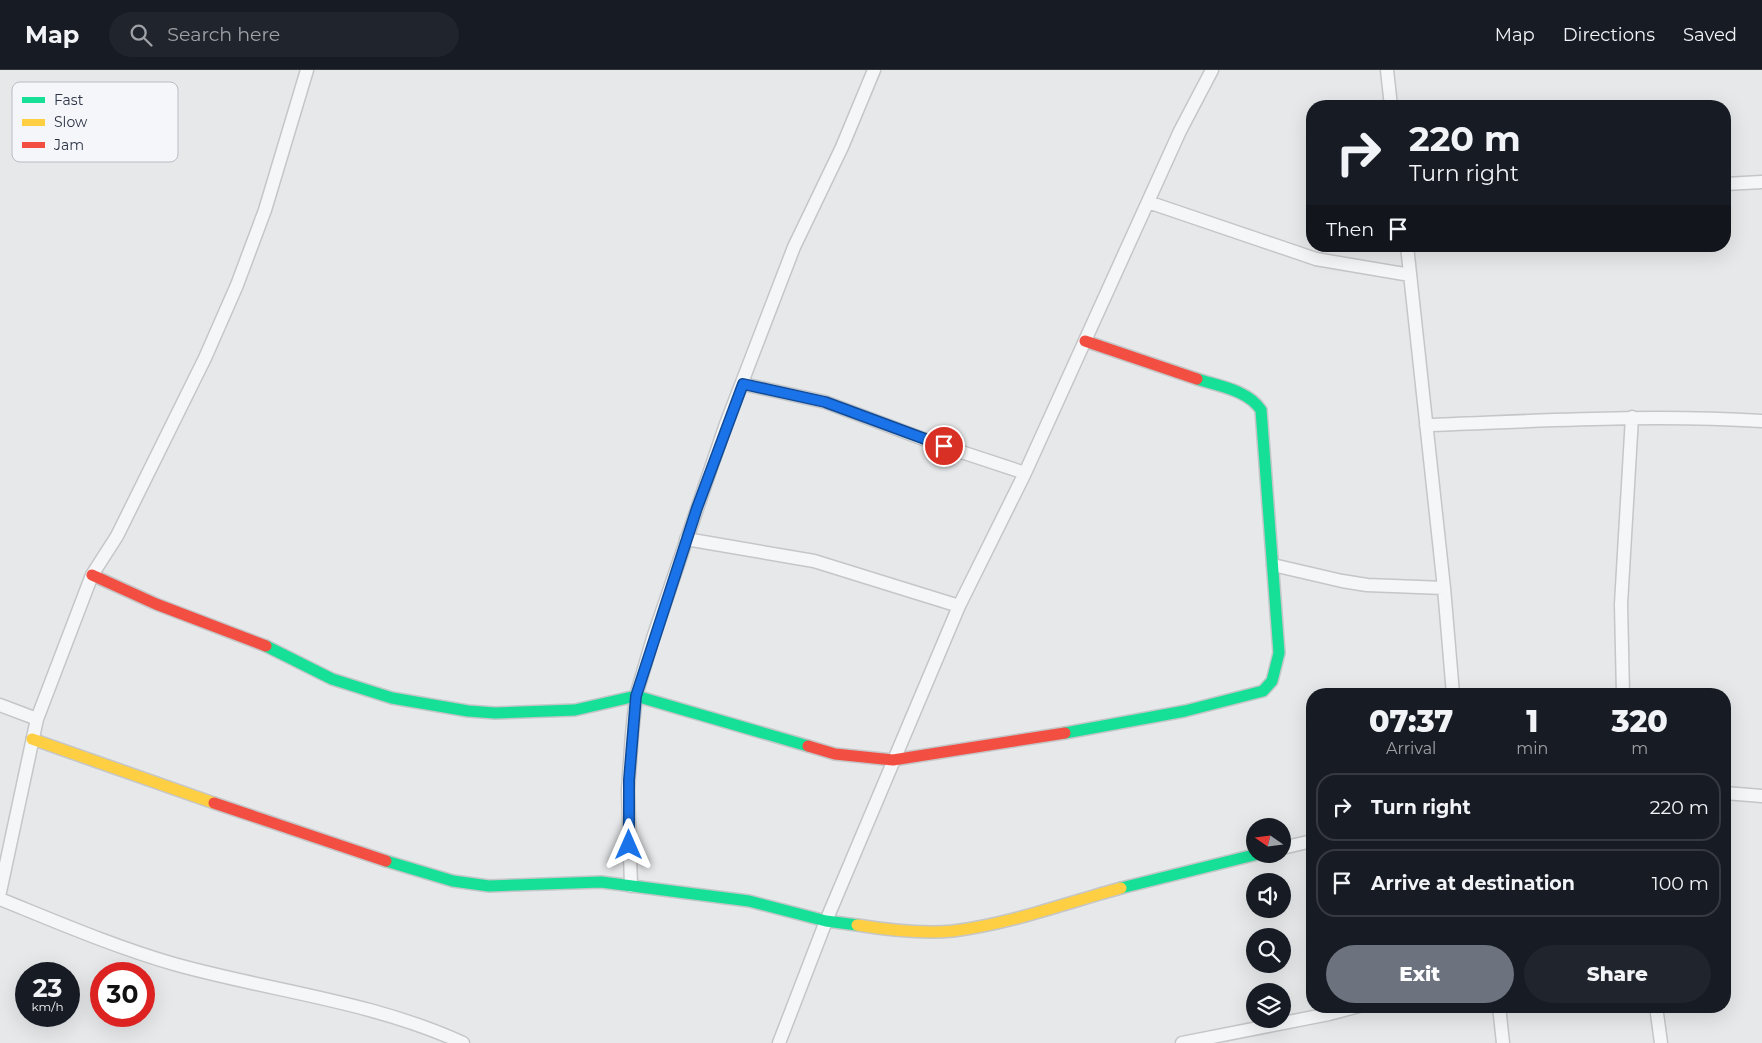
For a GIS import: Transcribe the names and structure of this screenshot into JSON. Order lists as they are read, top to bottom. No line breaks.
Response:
{"legend":["Fast","Slow","Jam"],"north":"left","page":{"header":"Map","search":"Search here","nav":["Map","Directions","Saved"],"turn":["220 m","Turn right"],"then":"Then","eta":["07:37","Arrival","1","min","320","m"],"list":[{"name":"Turn right","value":"220 m"},{"name":"Arrive at destination","value":"100 m"}],"buttons":["Exit","Share"],"speed":"23 km/h","limit":"30"}}
